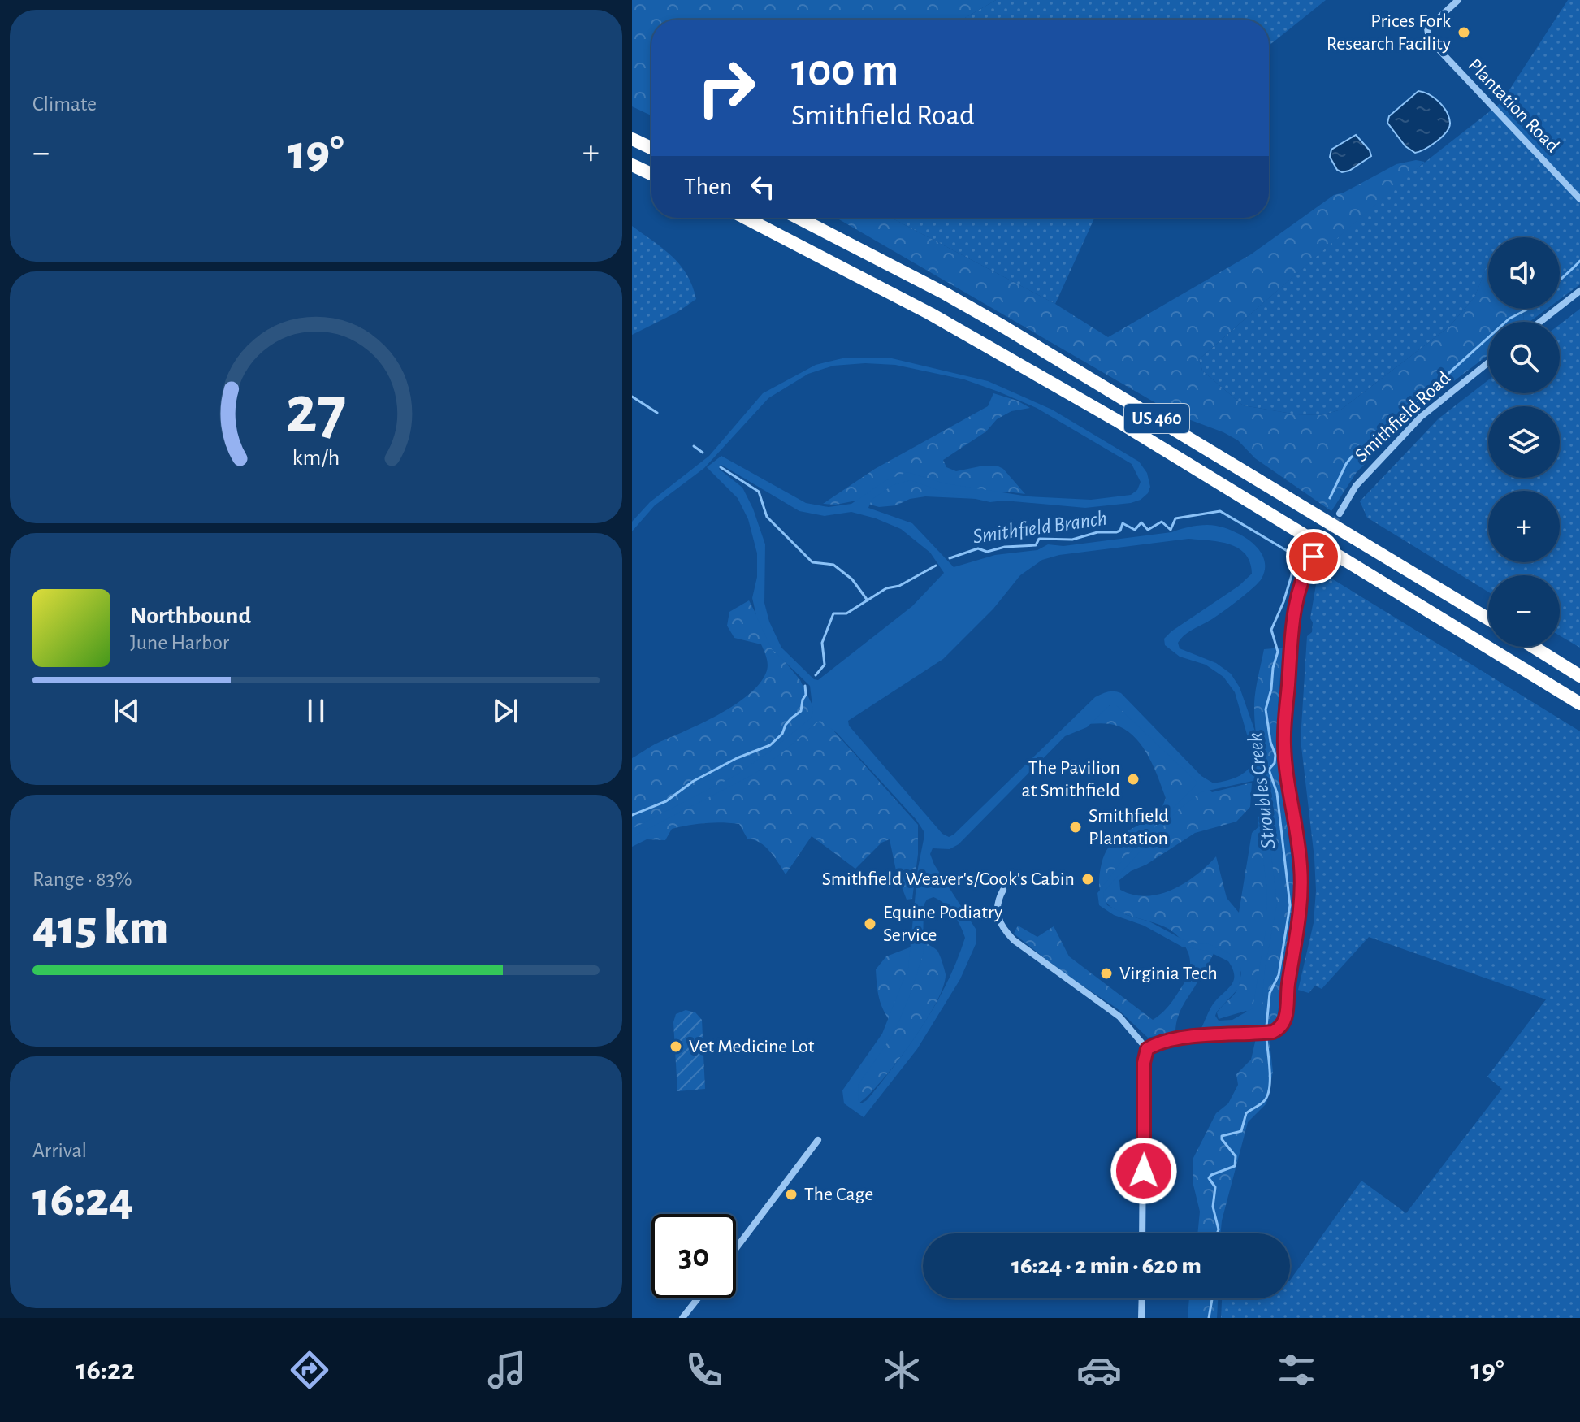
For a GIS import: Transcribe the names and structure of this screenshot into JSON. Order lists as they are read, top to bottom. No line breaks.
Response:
{"streets":{"highway":["US 460"],"street":["Plantation Road","Smithfield Road"]},"water":["Smithfield Branch","Stroubles Creek"],"places":["Prices Fork Research Facility","The Pavilion at Smithfield","Smithfield Plantation","Smithfield Weaver's/Cook's Cabin","Equine Podiatry Service","Virginia Tech","Vet Medicine Lot","The Cage"],"page":{"tile":["Climate",["Range · 83%","415 km"],["Arrival","16:24"]],"turn":["100 m","Smithfield Road"],"heat":["−","19°","+"],"then":"Then","map_buttons":["+","−"],"song":["Northbound","June Harbor"],"limit":"30","trip":"16:24 · 2 min · 620 m","tabs":["16:22","19°"],"gauge":["27","km/h"]}}
